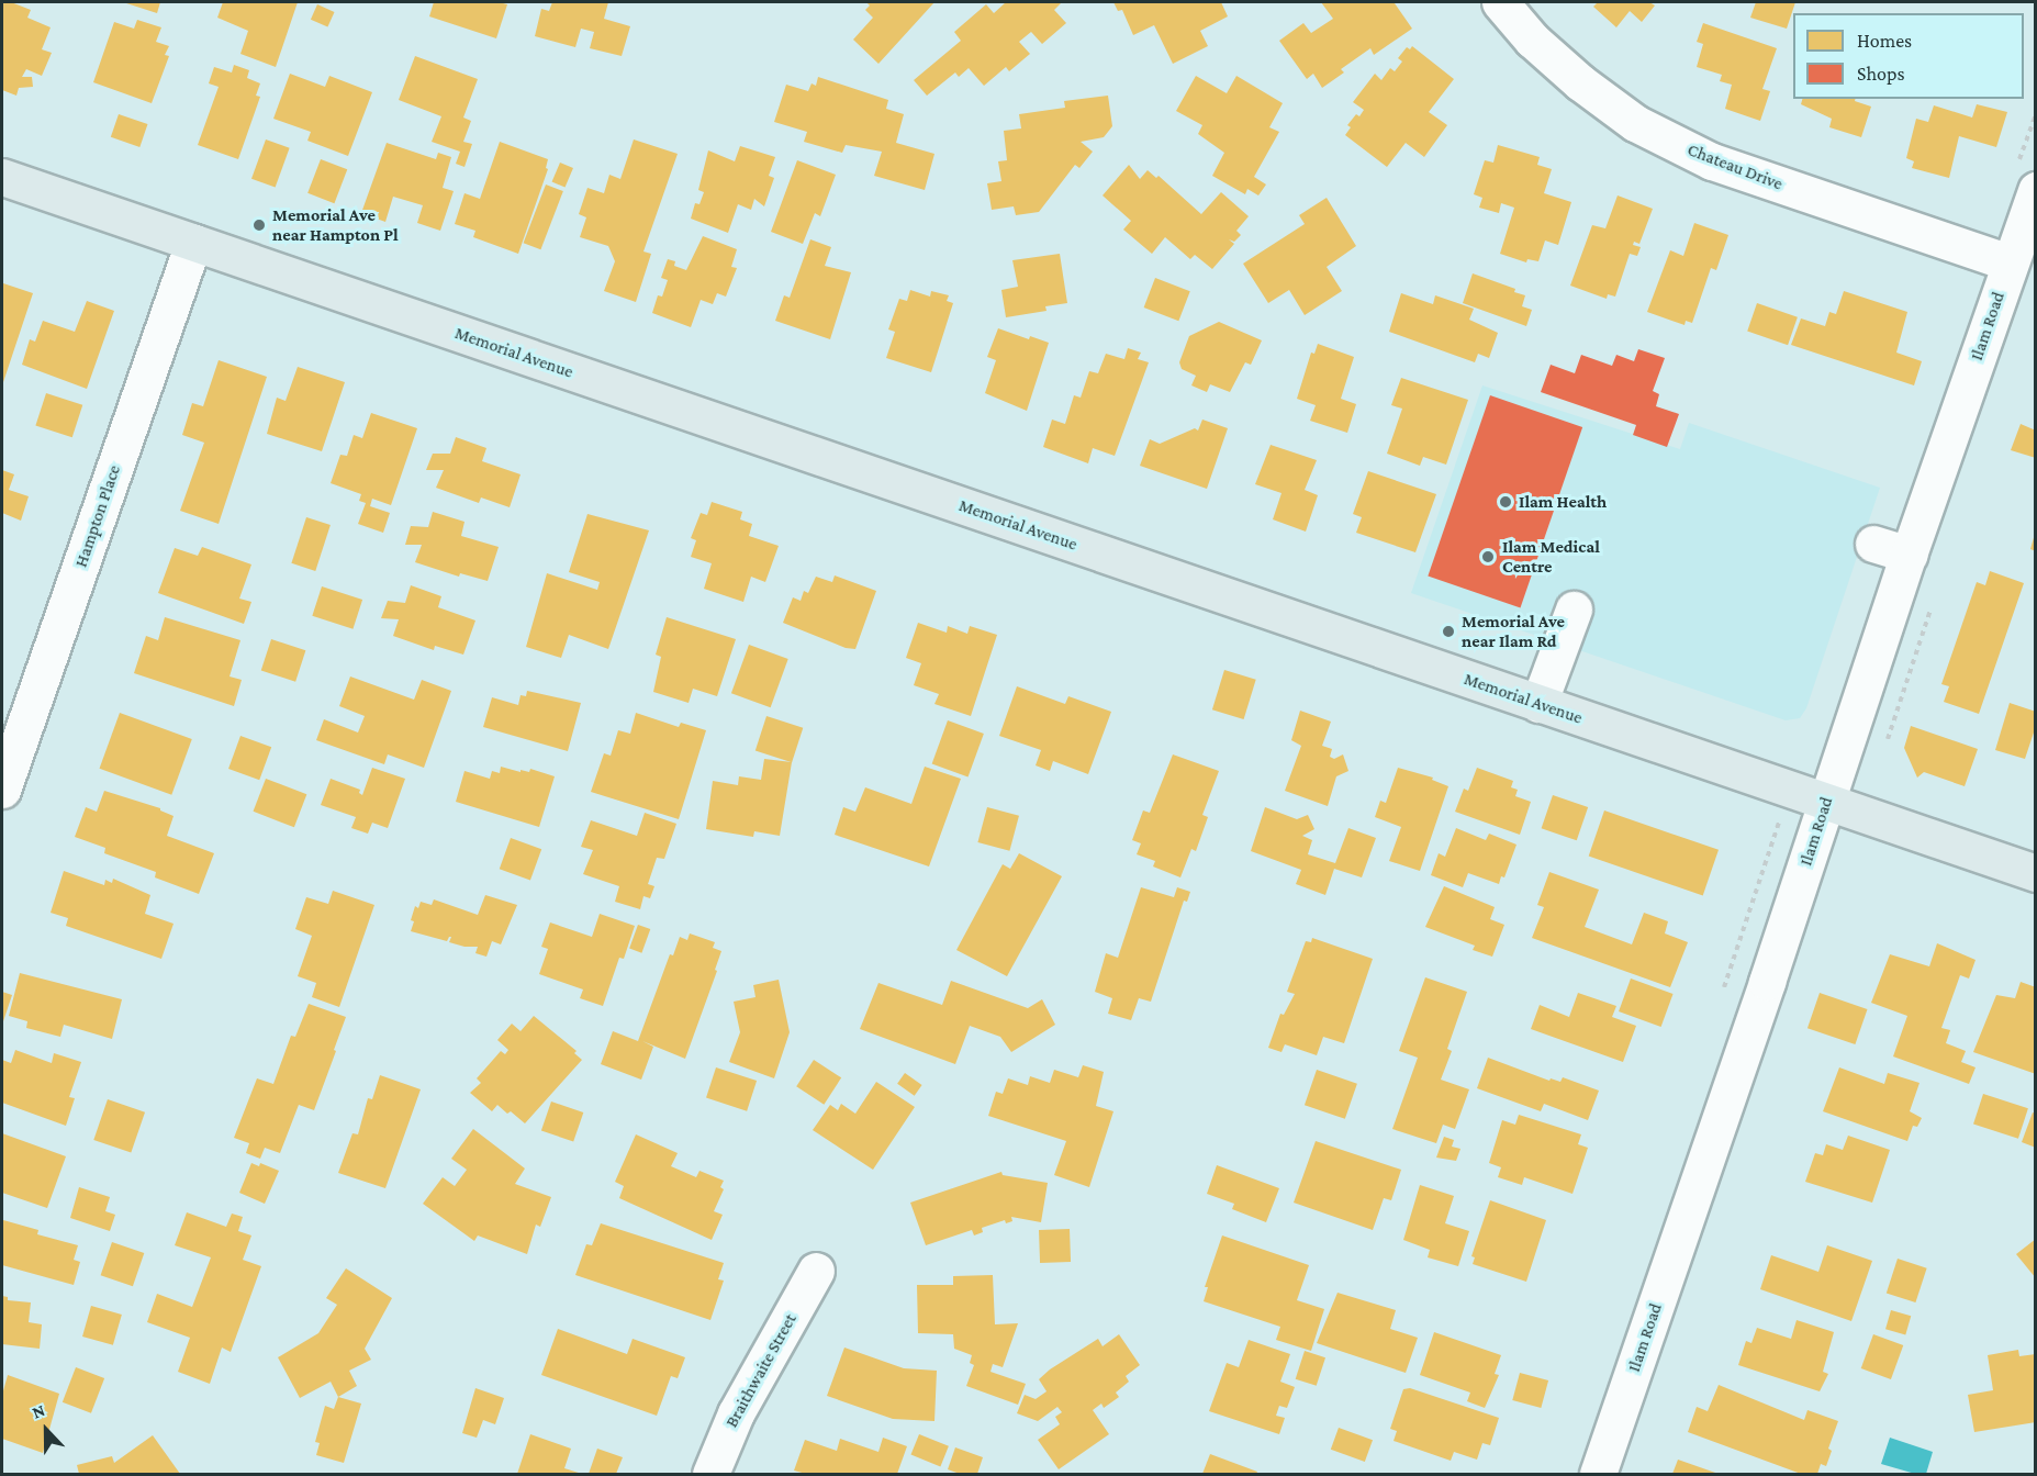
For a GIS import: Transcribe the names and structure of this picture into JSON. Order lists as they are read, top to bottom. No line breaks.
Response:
{"streets":{"main road":["Memorial Avenue"],"street":["Chateau Drive","Ilam Road","Hampton Place","Braithwaite Street"]},"crossings":[["Chateau Drive","Ilam Road"],["Ilam Road","Memorial Avenue"],["Memorial Avenue","Hampton Place"]],"places":["Memorial Ave near Hampton Pl","Ilam Health","Ilam Medical Centre","Memorial Ave near Ilam Rd"],"legend":["Homes","Shops"],"north":"top"}
